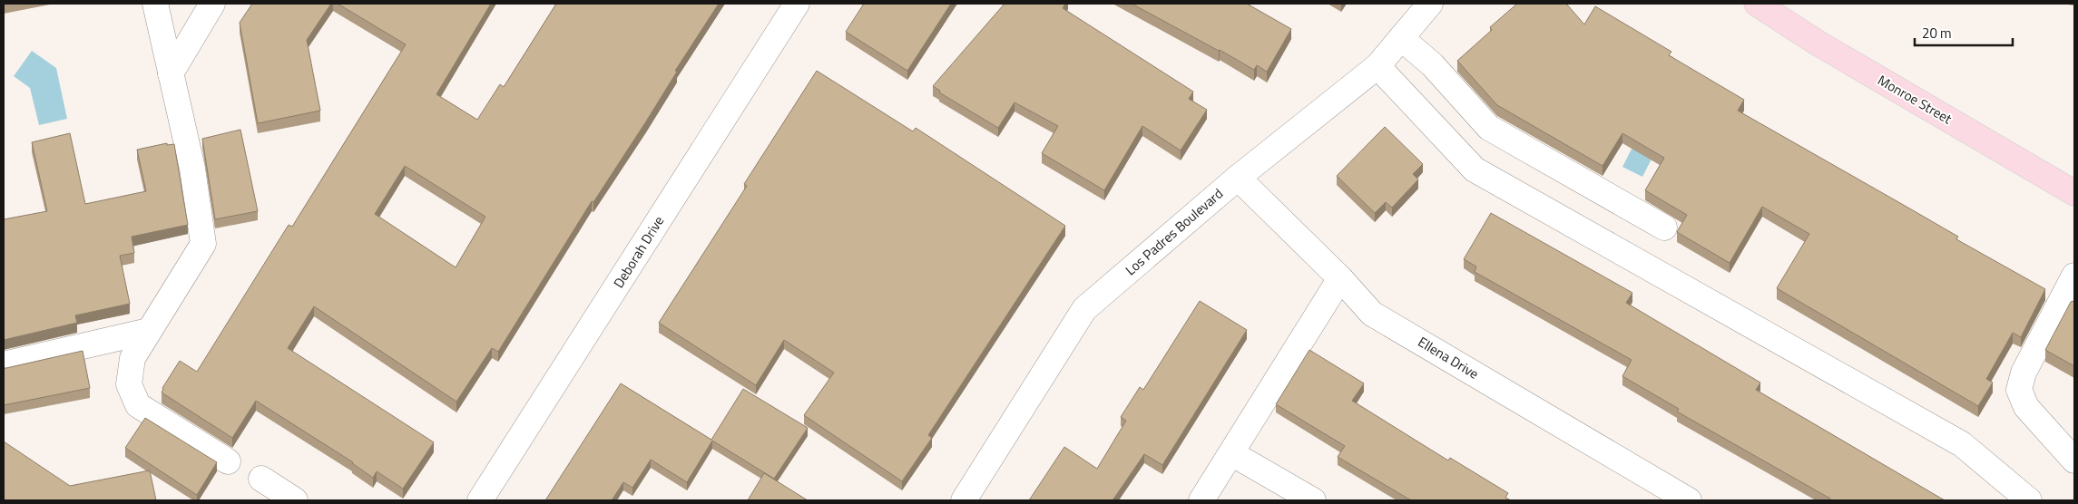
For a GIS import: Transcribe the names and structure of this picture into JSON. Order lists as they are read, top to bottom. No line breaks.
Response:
{"streets":{"main road":["Monroe Street"],"street":["Los Padres Boulevard","Deborah Drive","Ellena Drive"]},"crossings":[["Los Padres Boulevard","Ellena Drive"]],"scale_bar":"20 m"}
